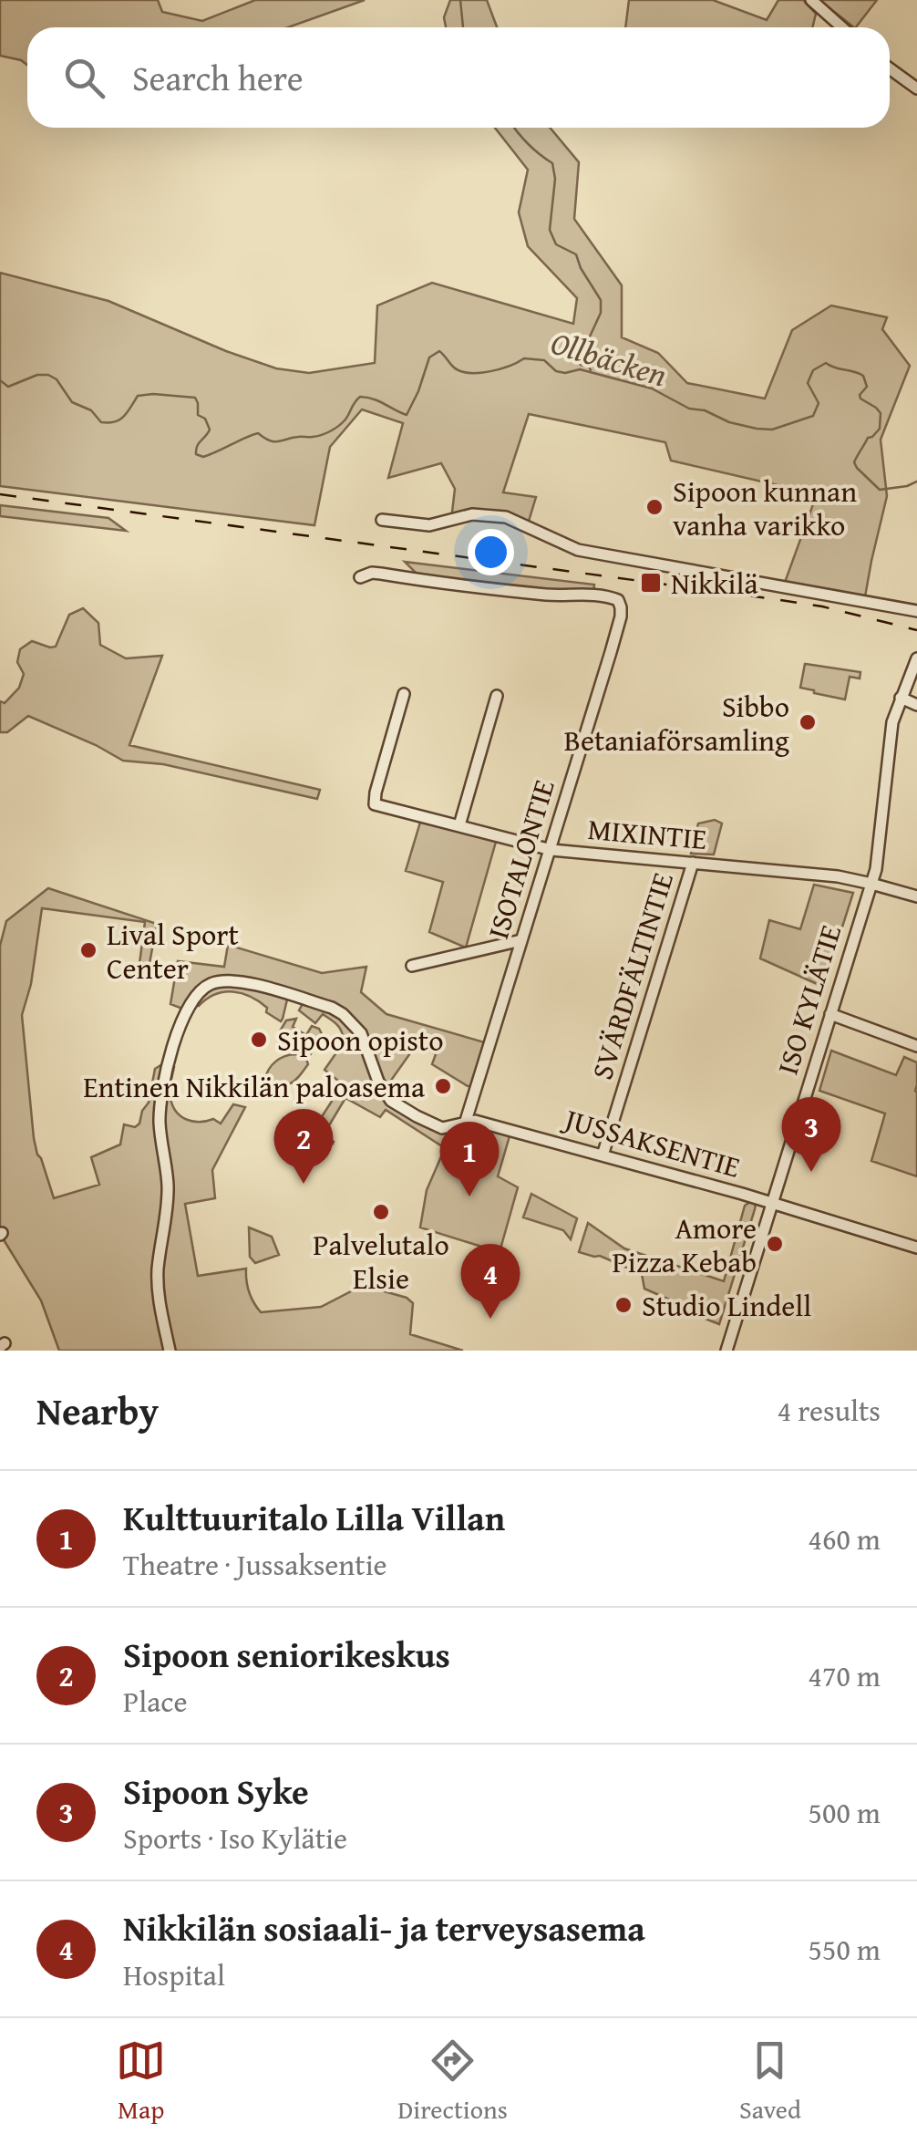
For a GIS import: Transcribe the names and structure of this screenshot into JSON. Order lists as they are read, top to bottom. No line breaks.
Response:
{"streets":{"street":["MIXINTIE","ISOTALONTIE","SVÄRDFÄLTINTIE","ISO KYLÄTIE","JUSSAKSENTIE"]},"crossings":[["MIXINTIE","ISOTALONTIE"],["MIXINTIE","SVÄRDFÄLTINTIE"],["MIXINTIE","ISO KYLÄTIE"],["ISOTALONTIE","JUSSAKSENTIE"],["SVÄRDFÄLTINTIE","JUSSAKSENTIE"],["ISO KYLÄTIE","JUSSAKSENTIE"]],"water":["Ollbäcken"],"places":{"other":["Sipoon kunnan vanha varikko","Sibbo Betaniaförsamling","Lival Sport Center","Sipoon opisto","Entinen Nikkilän paloasema","Palvelutalo Elsie","Amore Pizza Kebab","Studio Lindell"],"transit":["Nikkilä"]},"page":{"search":"Search here","pins":["3","2","1","4"],"heading":["Nearby","4 results"],"list":[{"mark":"1","name":"Kulttuuritalo Lilla Villan","note":"Theatre · Jussaksentie","value":"460 m"},{"mark":"2","name":"Sipoon seniorikeskus","note":"Place","value":"470 m"},{"mark":"3","name":"Sipoon Syke","note":"Sports · Iso Kylätie","value":"500 m"},{"mark":"4","name":"Nikkilän sosiaali- ja terveysasema","note":"Hospital","value":"550 m"}],"nav":["Map","Directions","Saved"]}}
